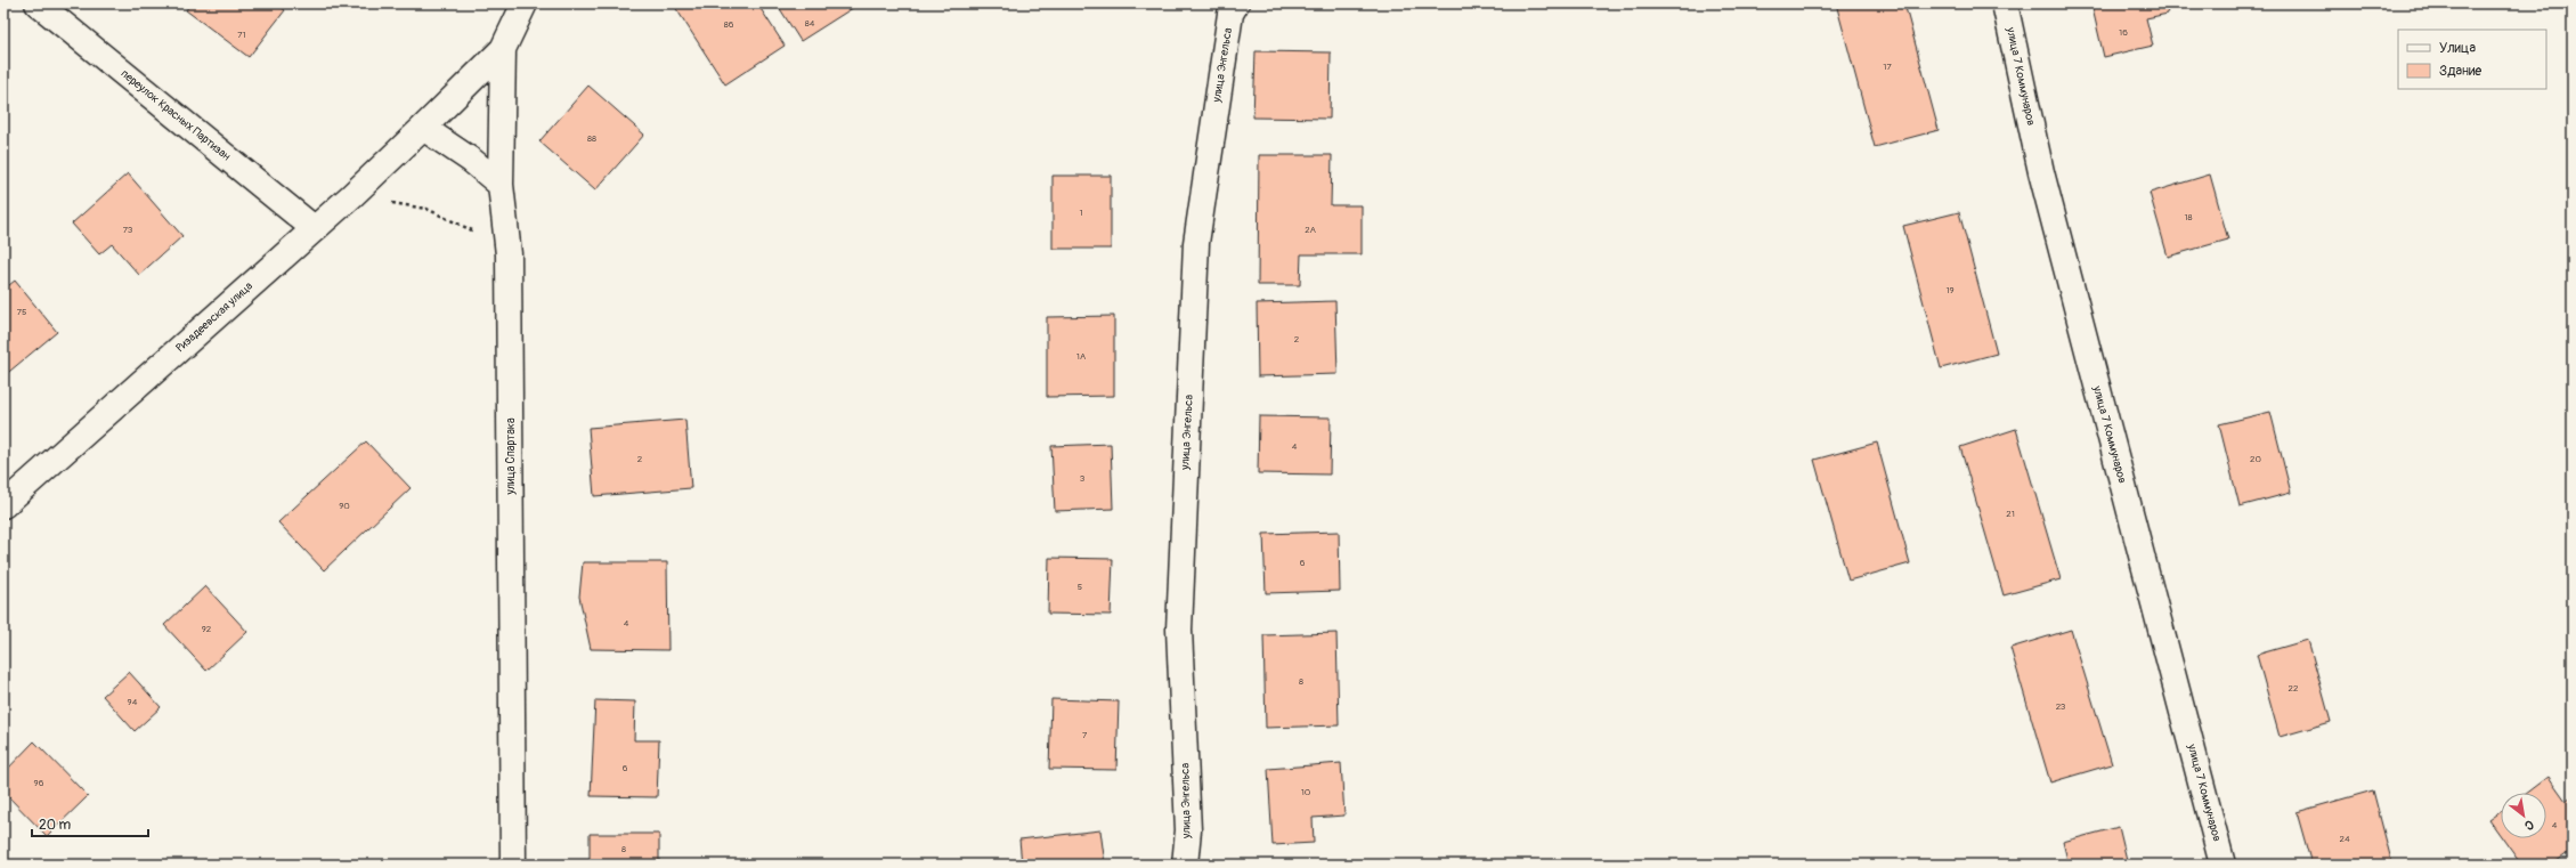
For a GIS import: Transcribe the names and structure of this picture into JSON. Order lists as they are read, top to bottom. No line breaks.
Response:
{"streets":{"street":["улица Энгельса","улица 7 Коммунаров","переулок Красных Партизан","Ризадеевская улица","улица Спартака"]},"crossings":[["переулок Красных Партизан","Ризадеевская улица"],["Ризадеевская улица","улица Спартака"]],"house_numbers":["84","86","16","71","17","88","1","18","73","2А","19","75","2","1А","4","2","20","3","90","21","6","5","4","92","8","22","94","23","7","6","96","10","4","24","8"],"legend":["Улица","Здание"],"scale_bar":"20 m","north":"bottom right"}
